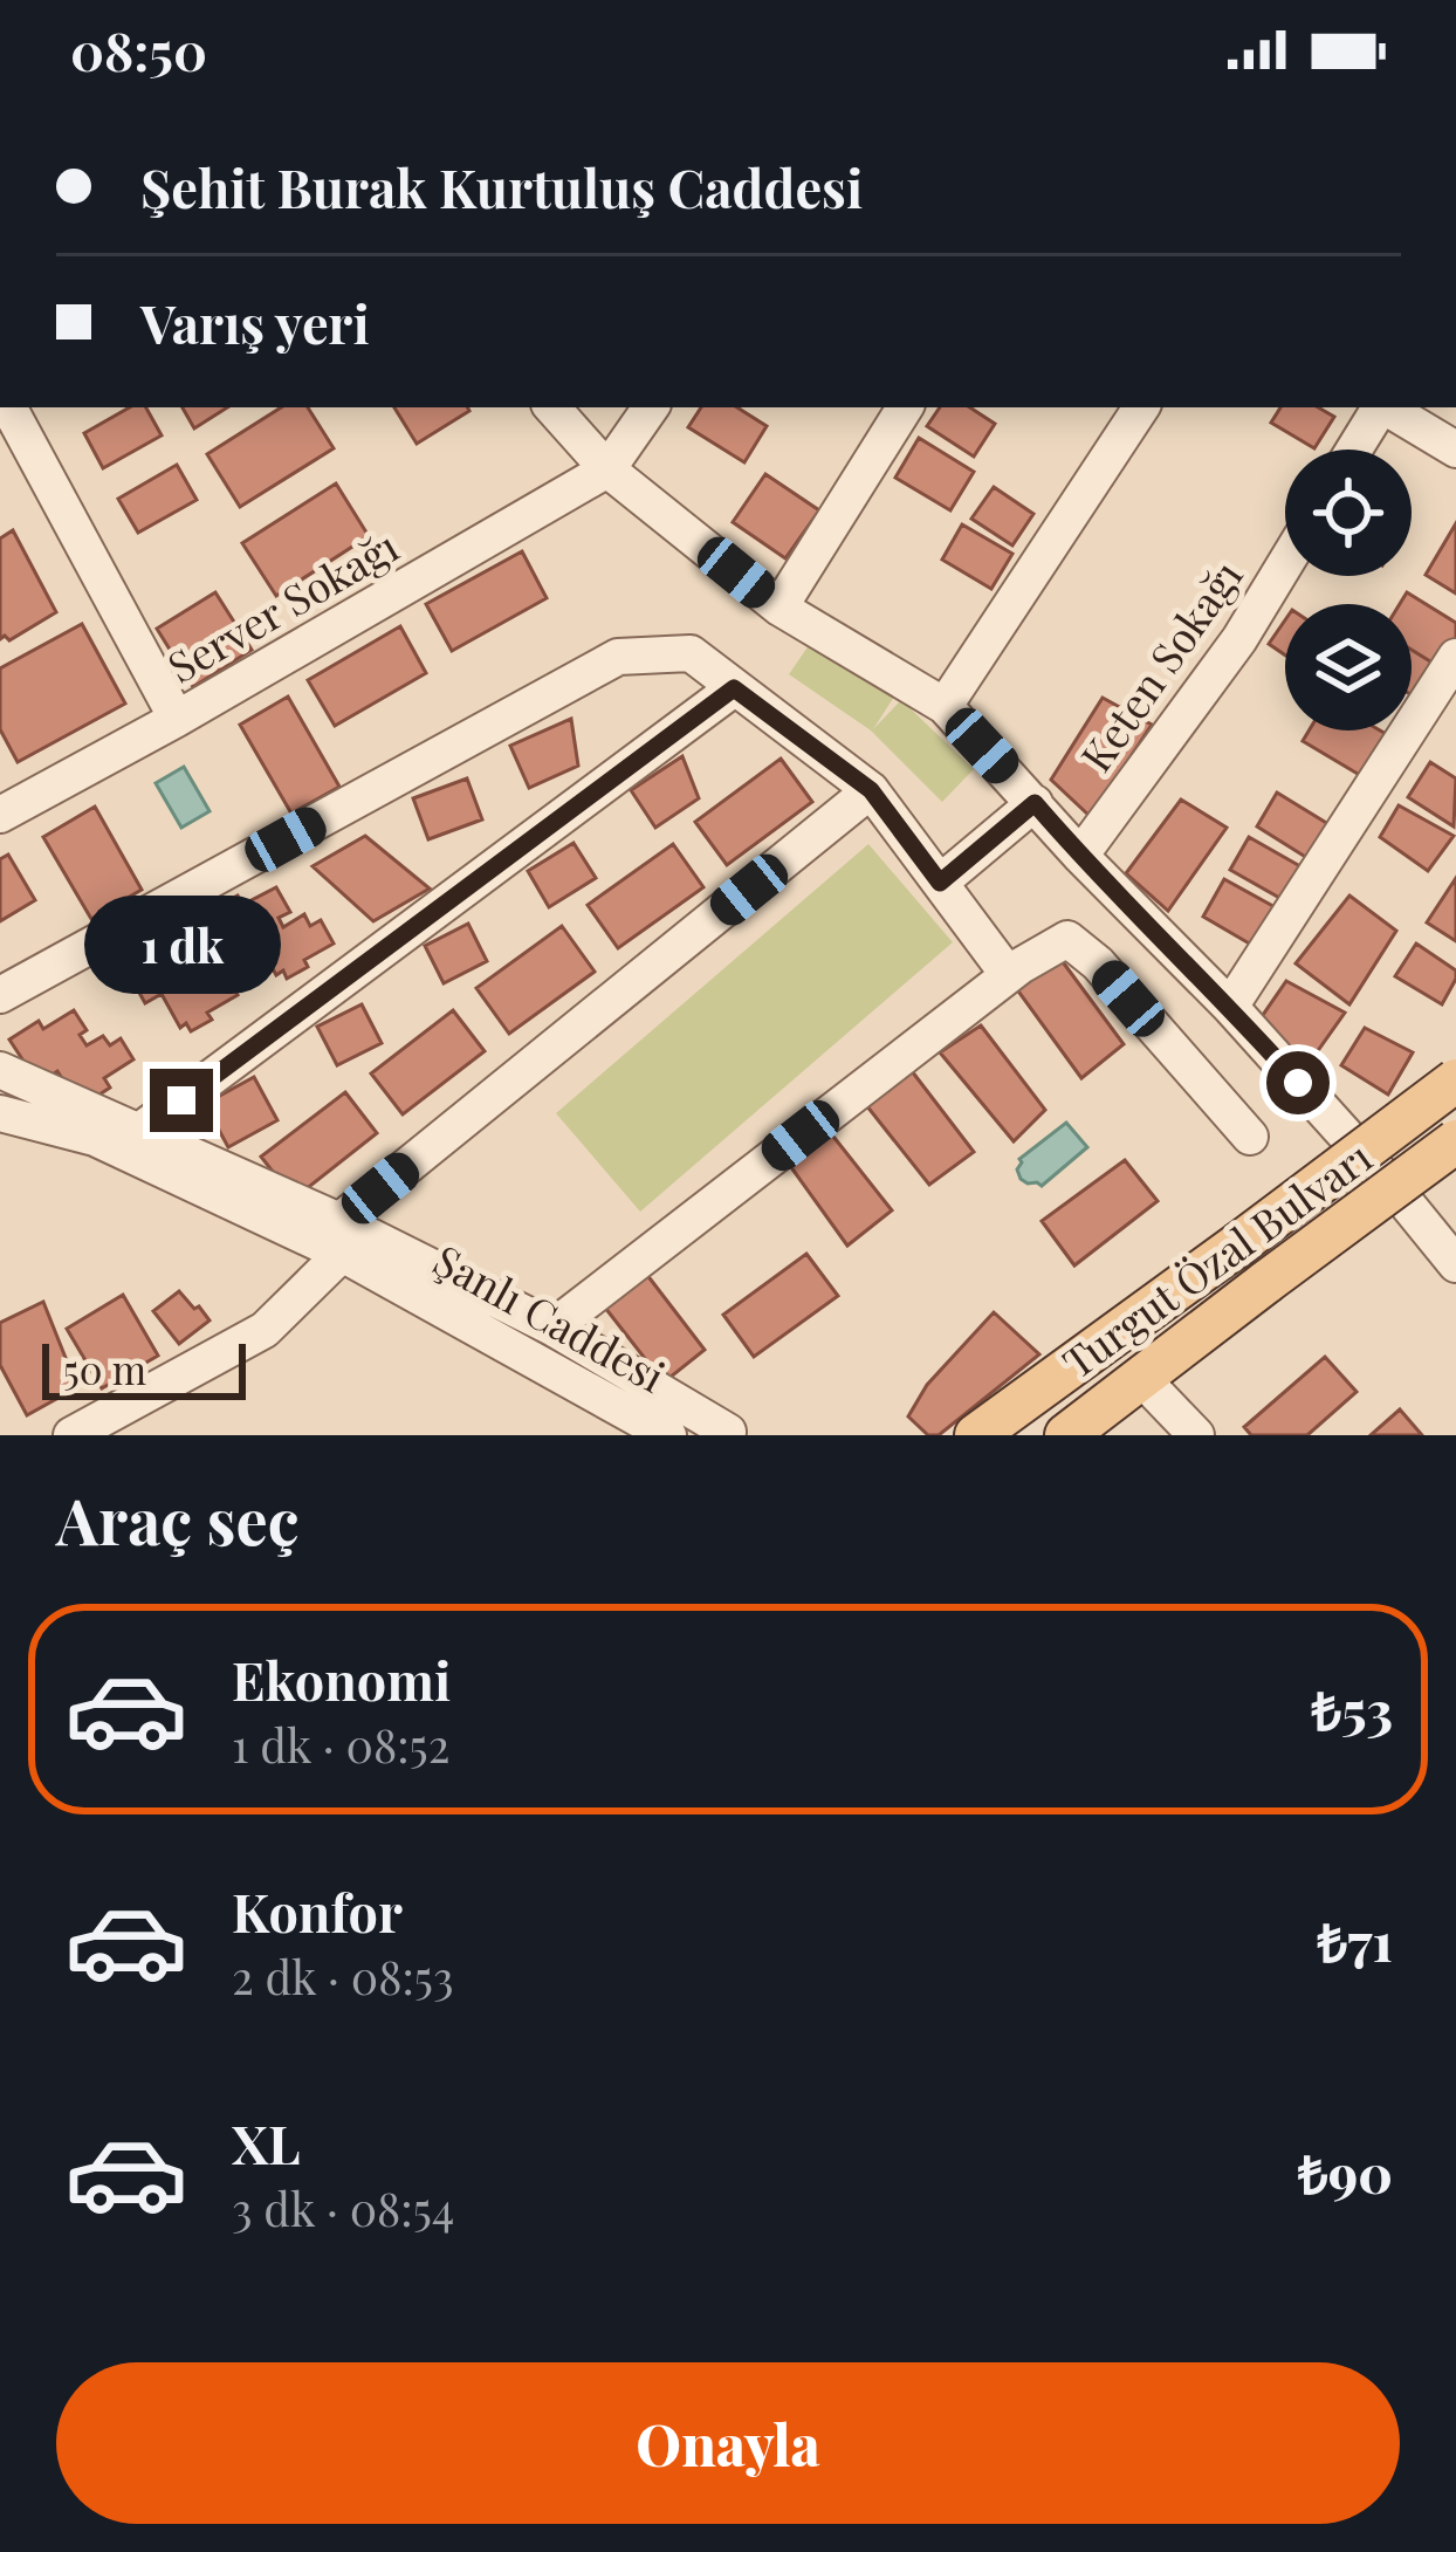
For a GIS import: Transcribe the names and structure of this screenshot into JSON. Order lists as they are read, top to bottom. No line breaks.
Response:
{"streets":{"main road":["Turgut Özal Bulvarı"],"street":["Server Sokağı","Keten Sokağı","Şanlı Caddesi"]},"scale_bar":"50 m","page":{"status":"08:50","banner":["Şehit Burak Kurtuluş Caddesi","Varış yeri"],"bubble":"1 dk","scale":"50 m","heading":"Araç seç","list":[{"name":"Ekonomi","note":"1 dk · 08:52","value":"₺53"},{"name":"Konfor","note":"2 dk · 08:53","value":"₺71"},{"name":"XL","note":"3 dk · 08:54","value":"₺90"}],"buttons":"Onayla"}}
